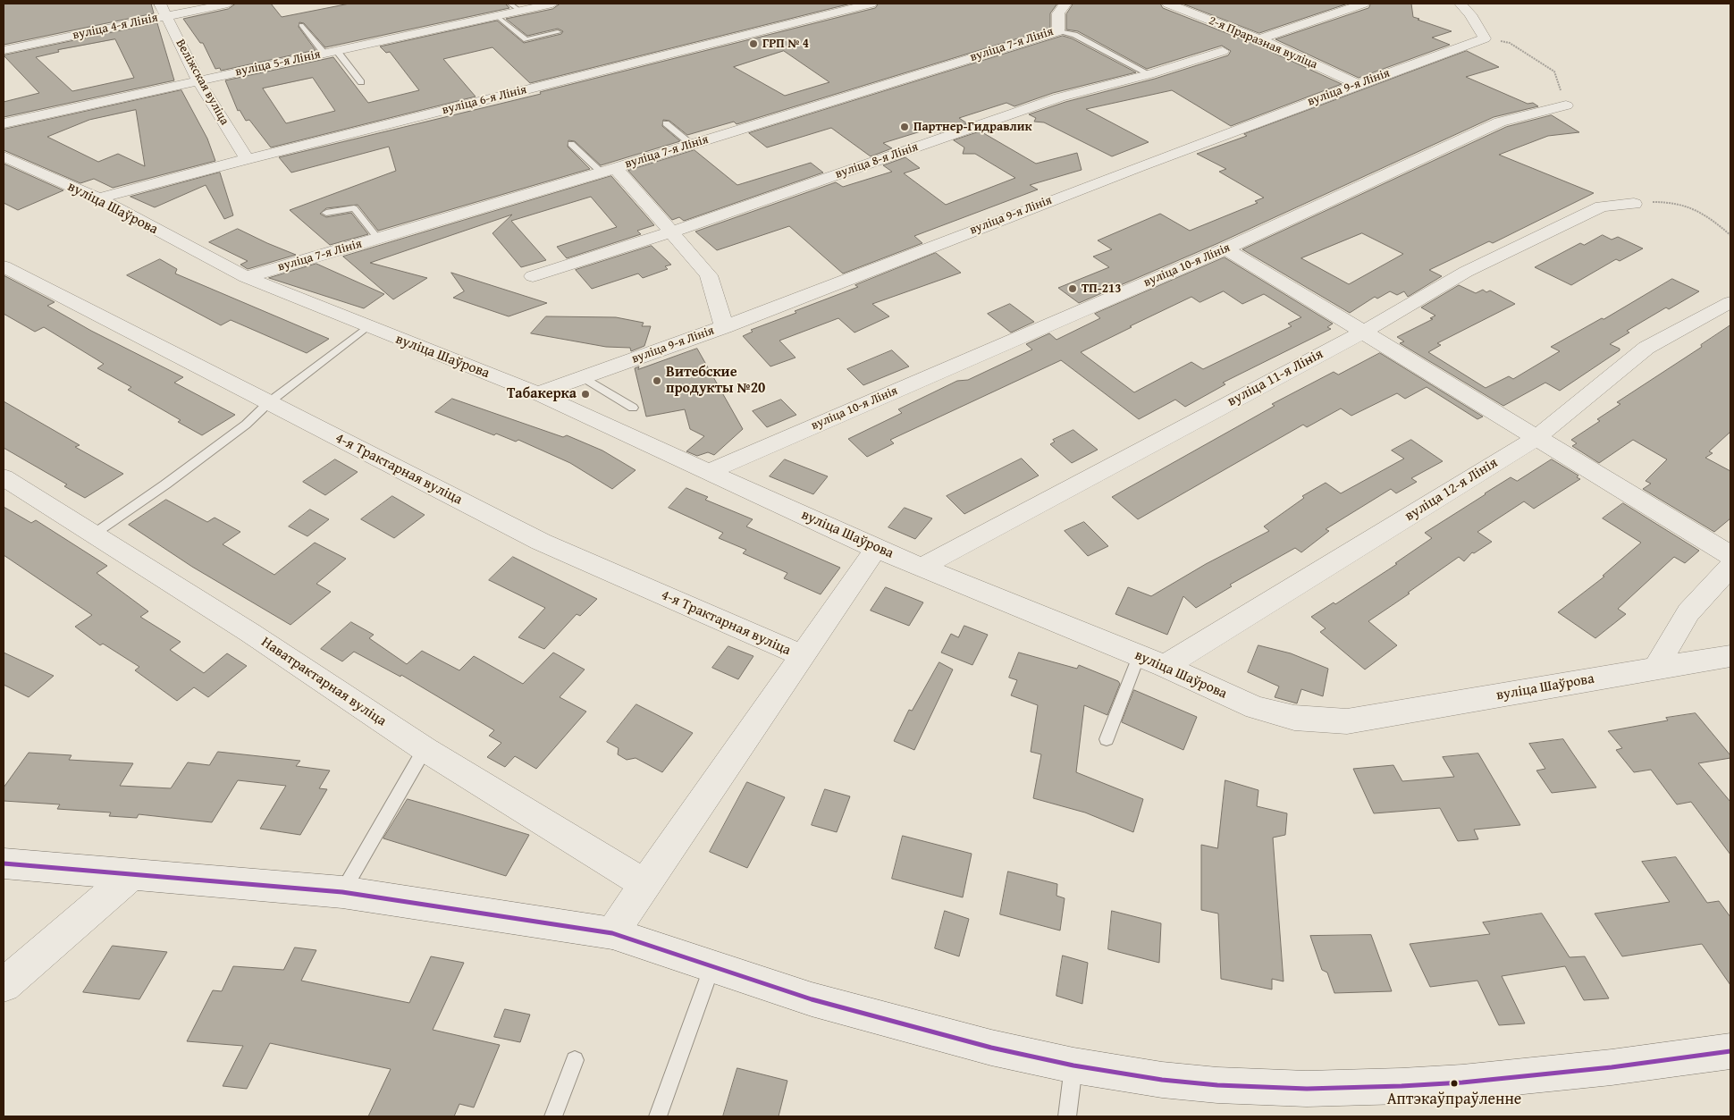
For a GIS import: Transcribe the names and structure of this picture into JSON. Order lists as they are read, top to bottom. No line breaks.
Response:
{"streets":{"street":["вуліца 4-я Лінія","2-я Праразная вуліца","вуліца 7-я Лінія","вуліца 5-я Лінія","Веліжская вуліца","вуліца 9-я Лінія","вуліца 6-я Лінія","вуліца 8-я Лінія","вуліца Шаўрова","вуліца 10-я Лінія","вуліца 11-я Лінія","4-я Трактарная вуліца","вуліца 12-я Лінія","Наватрактарная вуліца"]},"crossings":[["вуліца 4-я Лінія","Веліжская вуліца"],["2-я Праразная вуліца","вуліца 9-я Лінія"],["вуліца 7-я Лінія","вуліца Шаўрова"],["вуліца 5-я Лінія","Веліжская вуліца"],["Веліжская вуліца","вуліца 6-я Лінія"],["вуліца 9-я Лінія","вуліца Шаўрова"],["вуліца 6-я Лінія","вуліца Шаўрова"],["вуліца Шаўрова","вуліца 10-я Лінія"],["вуліца Шаўрова","вуліца 11-я Лінія"],["вуліца Шаўрова","вуліца 12-я Лінія"]],"places":["ГРП № 4","Партнер-Гидравлик","ТП-213","Витебские продукты №20","Табакерка","Аптэкаўпраўленне"]}
